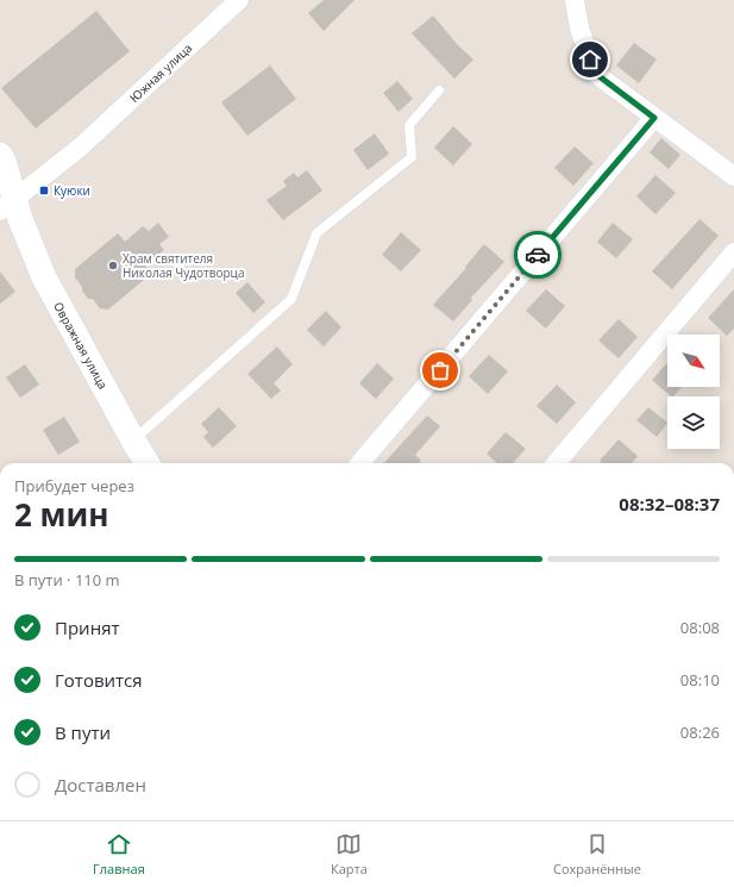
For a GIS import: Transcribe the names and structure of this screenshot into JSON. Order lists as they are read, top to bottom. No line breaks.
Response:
{"streets":{"street":["Южная улица","Овражная улица"]},"crossings":[["Южная улица","Овражная улица"]],"places":{"transit":["Куюки"],"other":["Храм святителя Николая Чудотворца"]},"north":"bottom right","page":{"heading":["2 мин","Прибудет через","08:32–08:37"],"bar":"В пути · 110 m","list":[["Принят","08:08"],["Готовится","08:10"],["В пути","08:26"],"Доставлен"],"tabs":["Главная","Карта","Сохранённые"]}}
